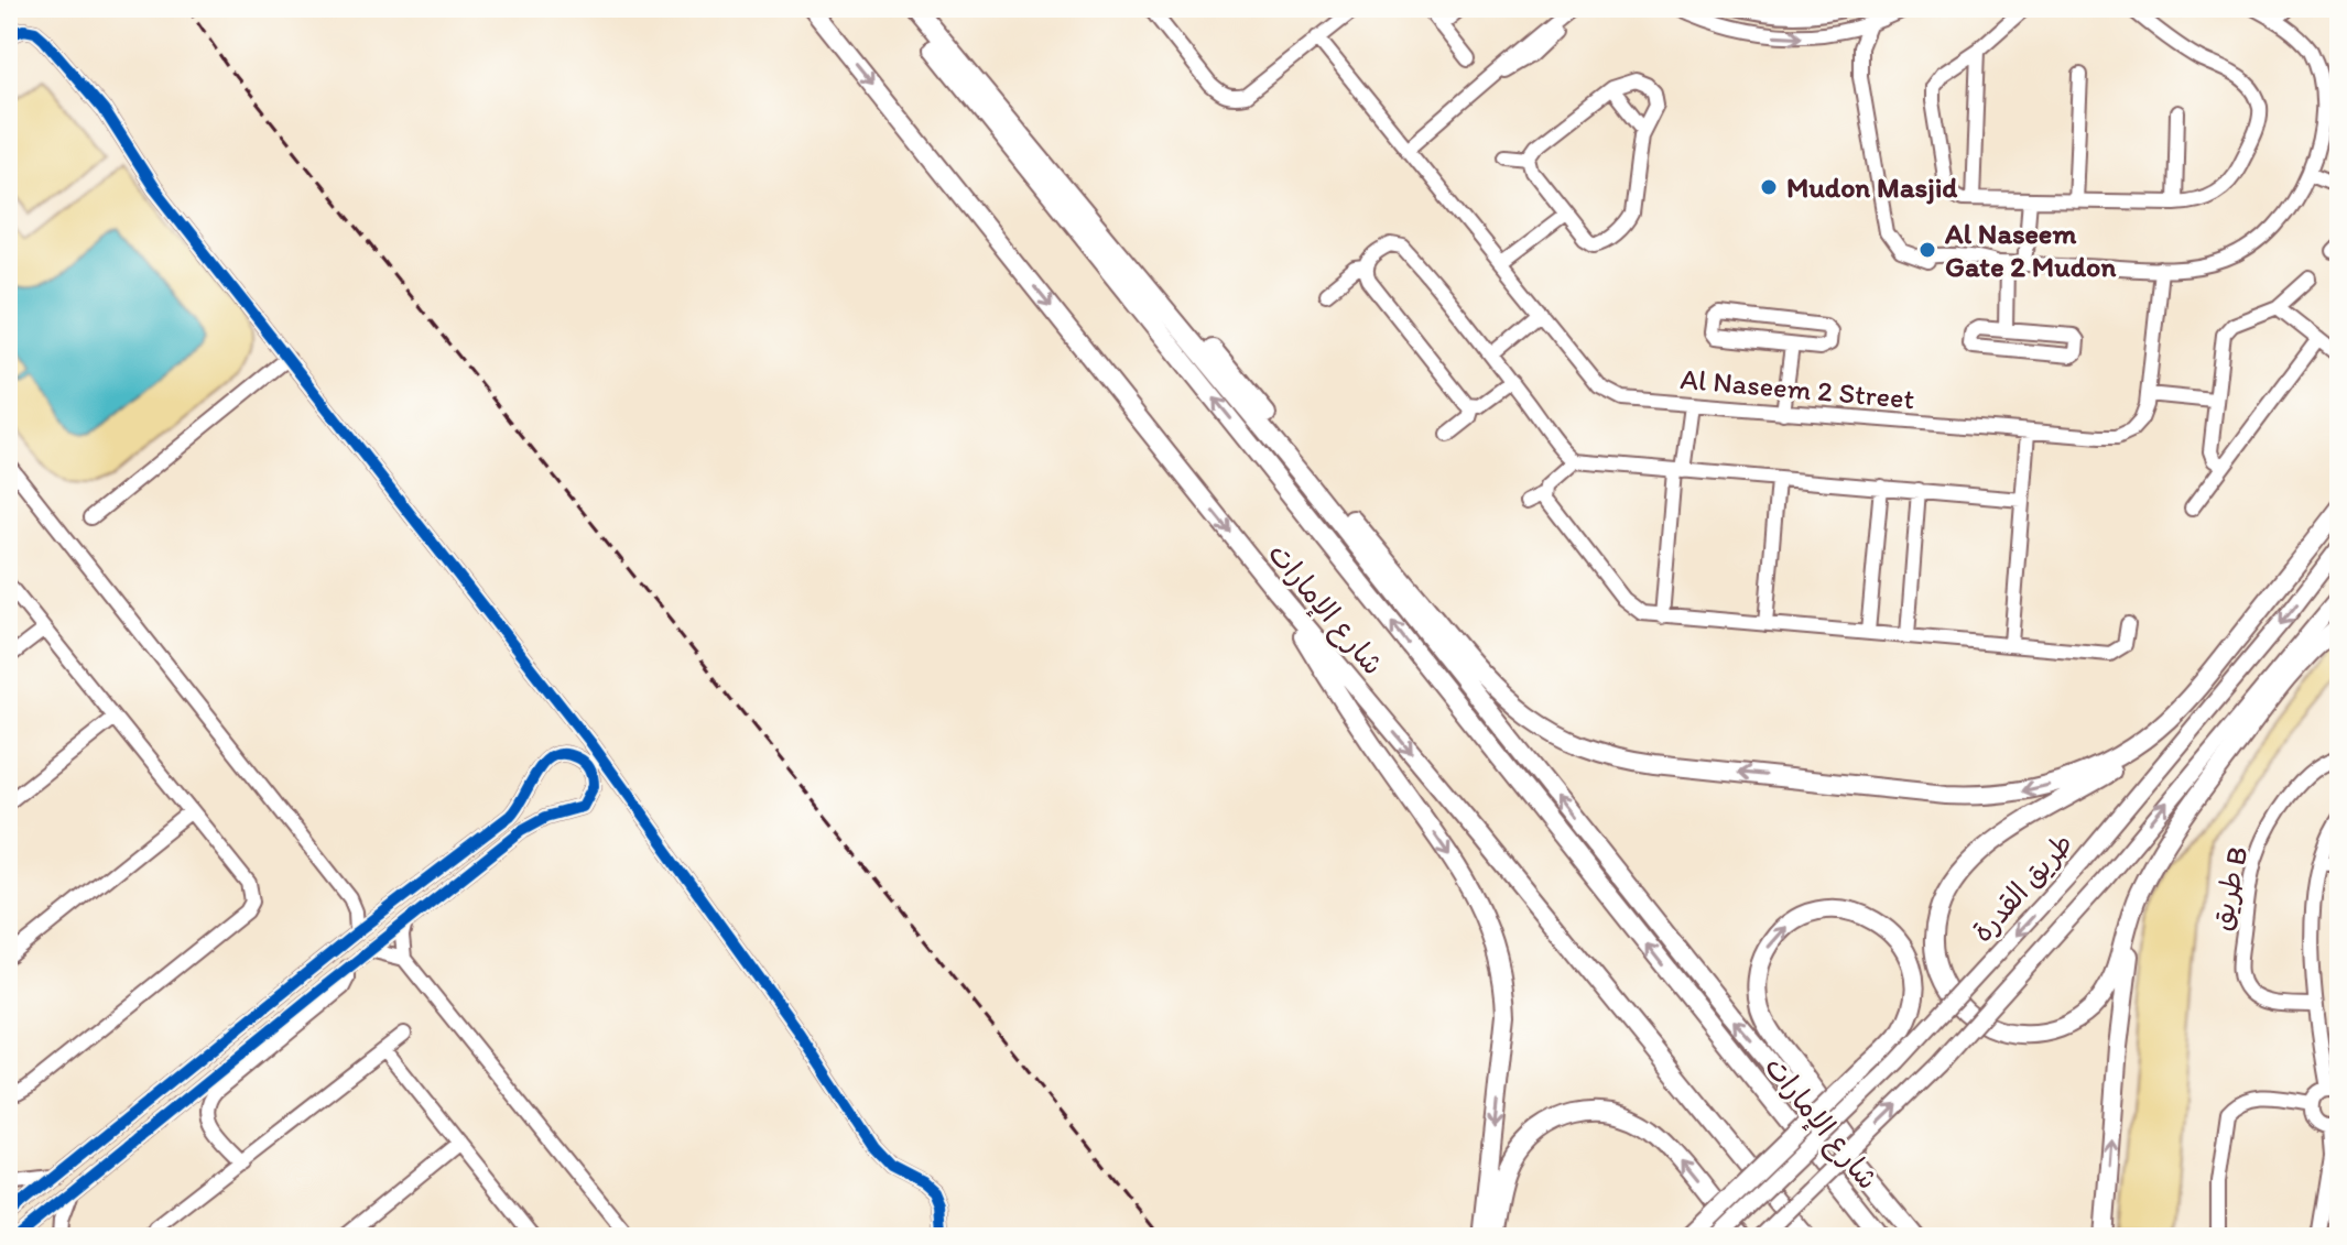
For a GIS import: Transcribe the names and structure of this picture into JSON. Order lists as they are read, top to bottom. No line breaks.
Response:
{"streets":{"highway":["شارع الإمارات"],"main road":["طريق القدرة"],"street":["Al Naseem 2 Street","طريق B"]},"places":["Mudon Masjid","Al Naseem Gate 2 Mudon"]}
